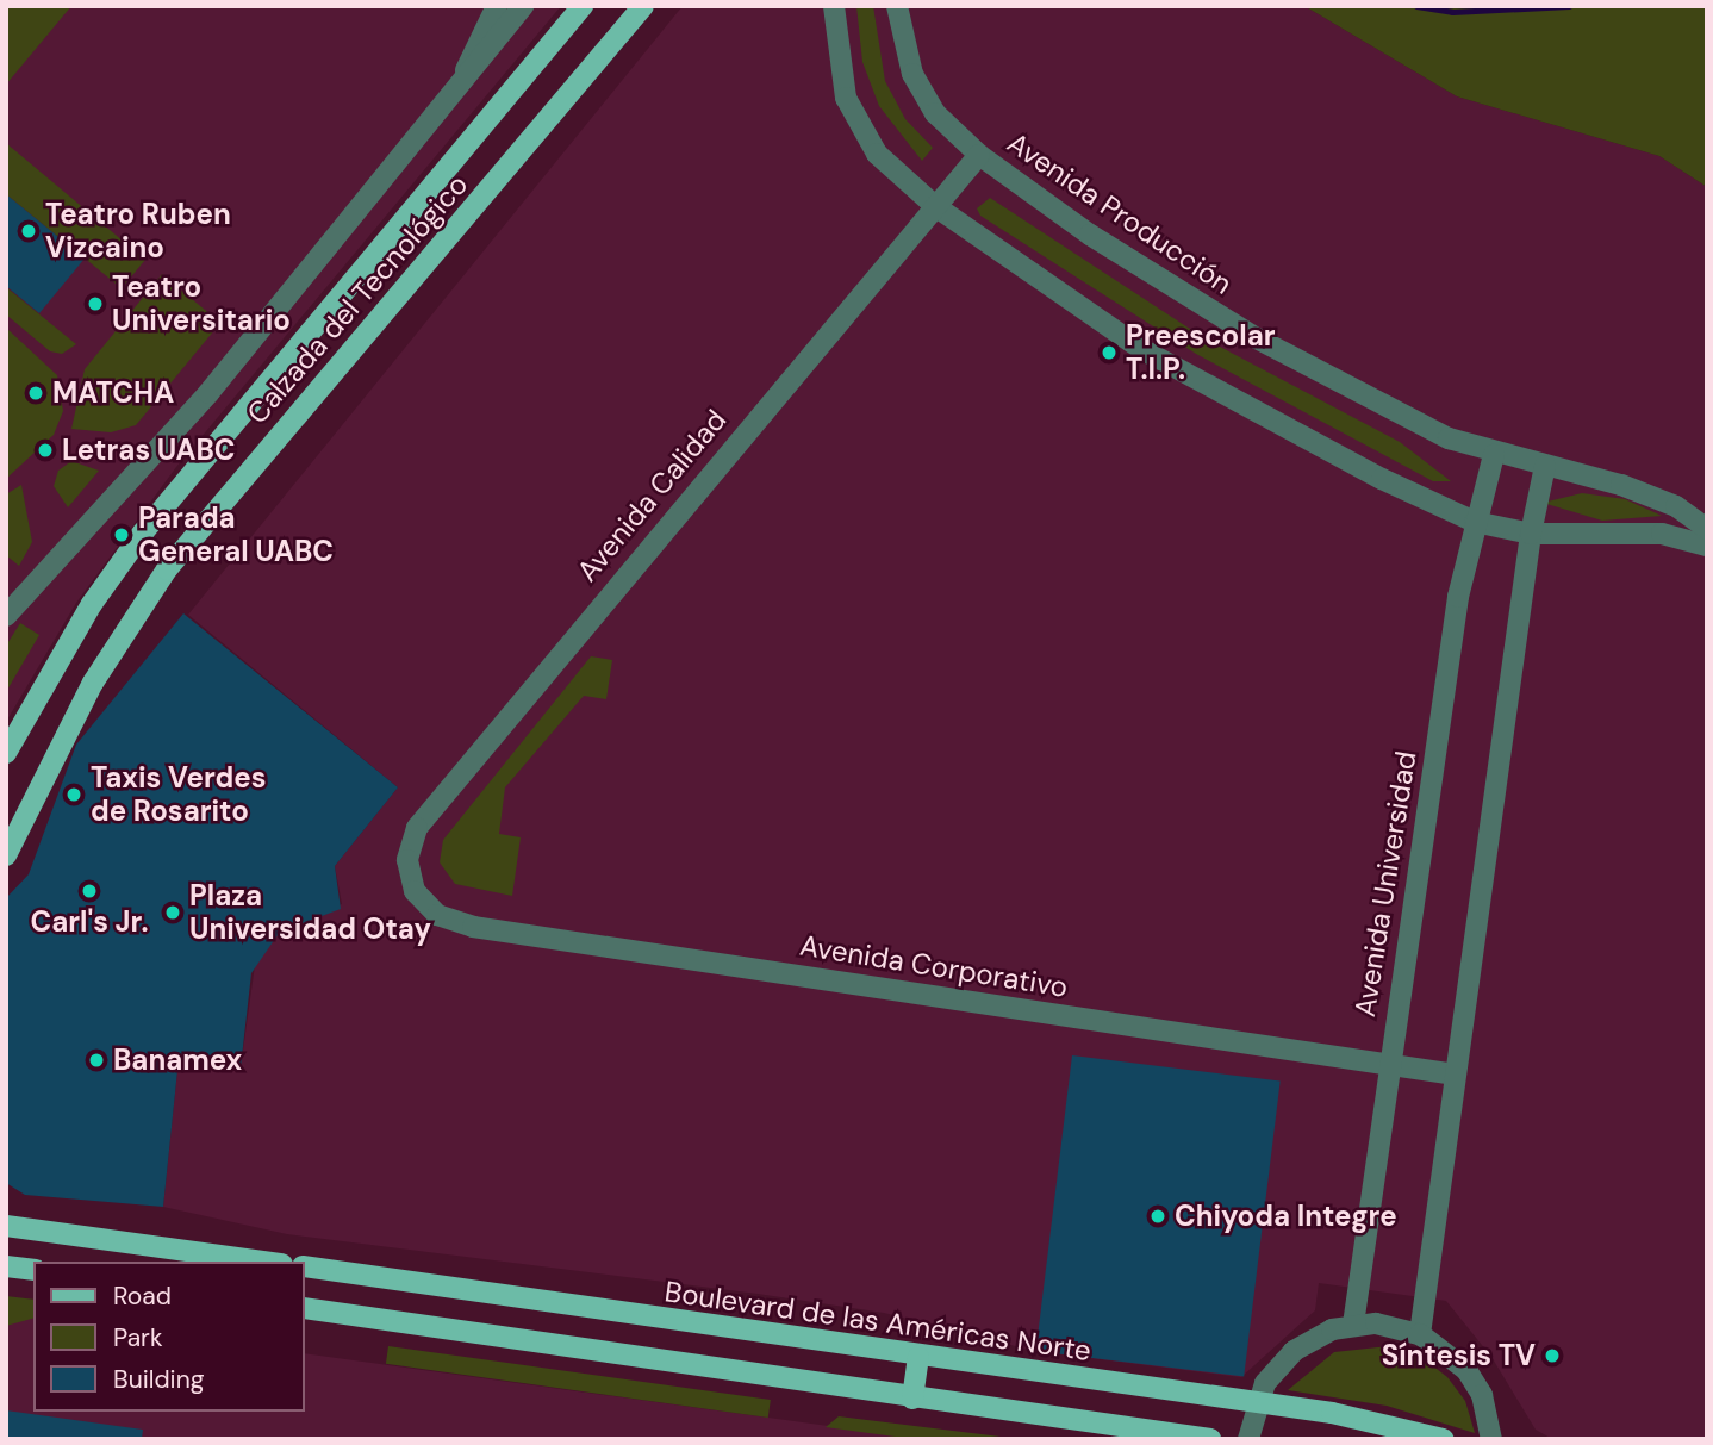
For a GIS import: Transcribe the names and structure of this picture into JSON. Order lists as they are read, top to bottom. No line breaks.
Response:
{"streets":{"main road":["Calzada del Tecnológico","Boulevard de las Américas Norte"],"street":["Avenida Producción","Avenida Calidad","Avenida Universidad","Avenida Corporativo"]},"crossings":[["Avenida Producción","Avenida Calidad"],["Avenida Producción","Avenida Universidad"],["Avenida Calidad","Avenida Corporativo"],["Avenida Universidad","Avenida Corporativo"]],"places":["Teatro Ruben Vizcaino","Teatro Universitario","Preescolar T.I.P.","MATCHA","Letras UABC","Parada General UABC","Taxis Verdes de Rosarito","Carl's Jr.","Plaza Universidad Otay","Banamex","Chiyoda Integre","Síntesis TV"],"legend":["Road","Park","Building"]}
